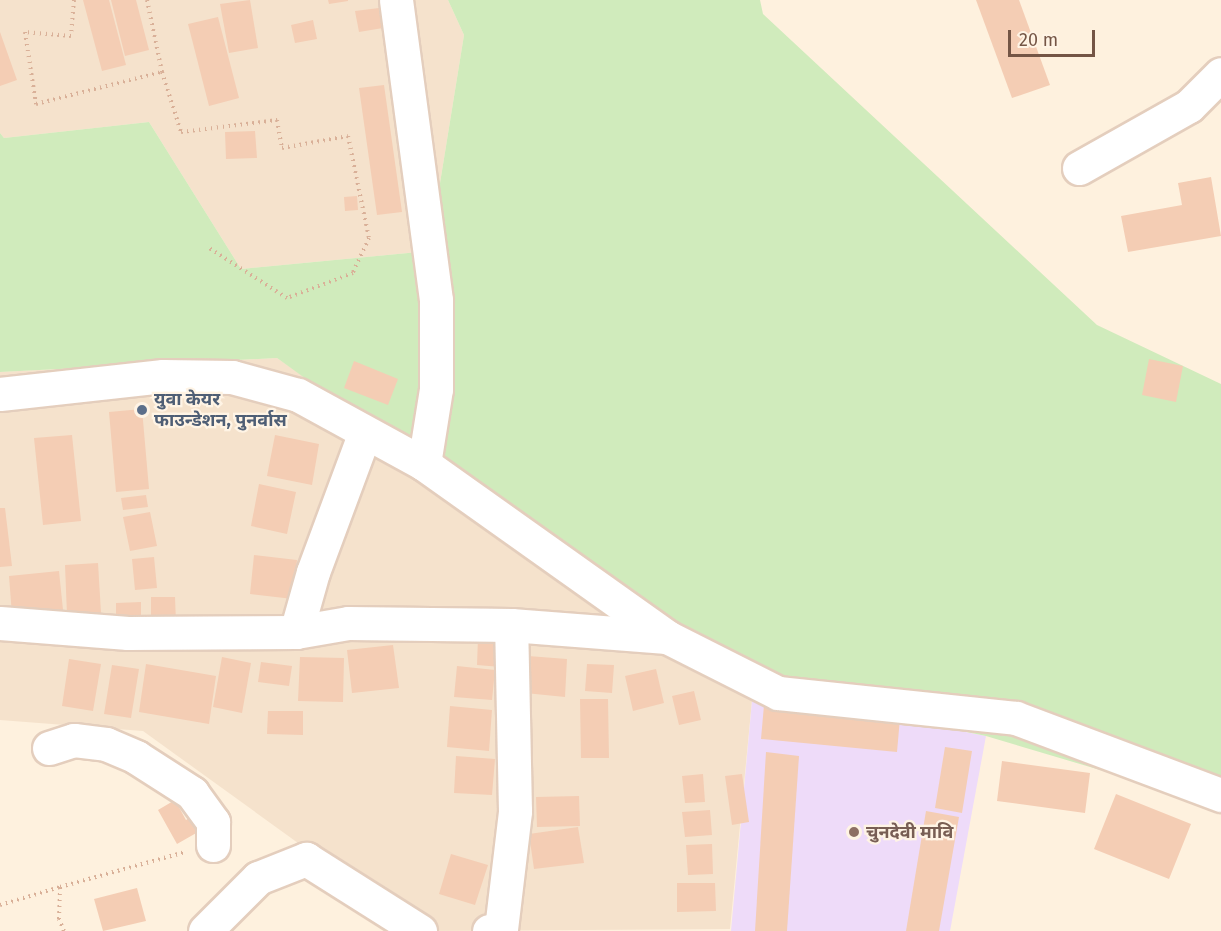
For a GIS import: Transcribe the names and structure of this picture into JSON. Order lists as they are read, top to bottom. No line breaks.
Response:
{"places":["युवा केयर फाउन्डेशन, पुनर्वास","चुनदेवी मावि"],"scale_bar":"20 m"}
